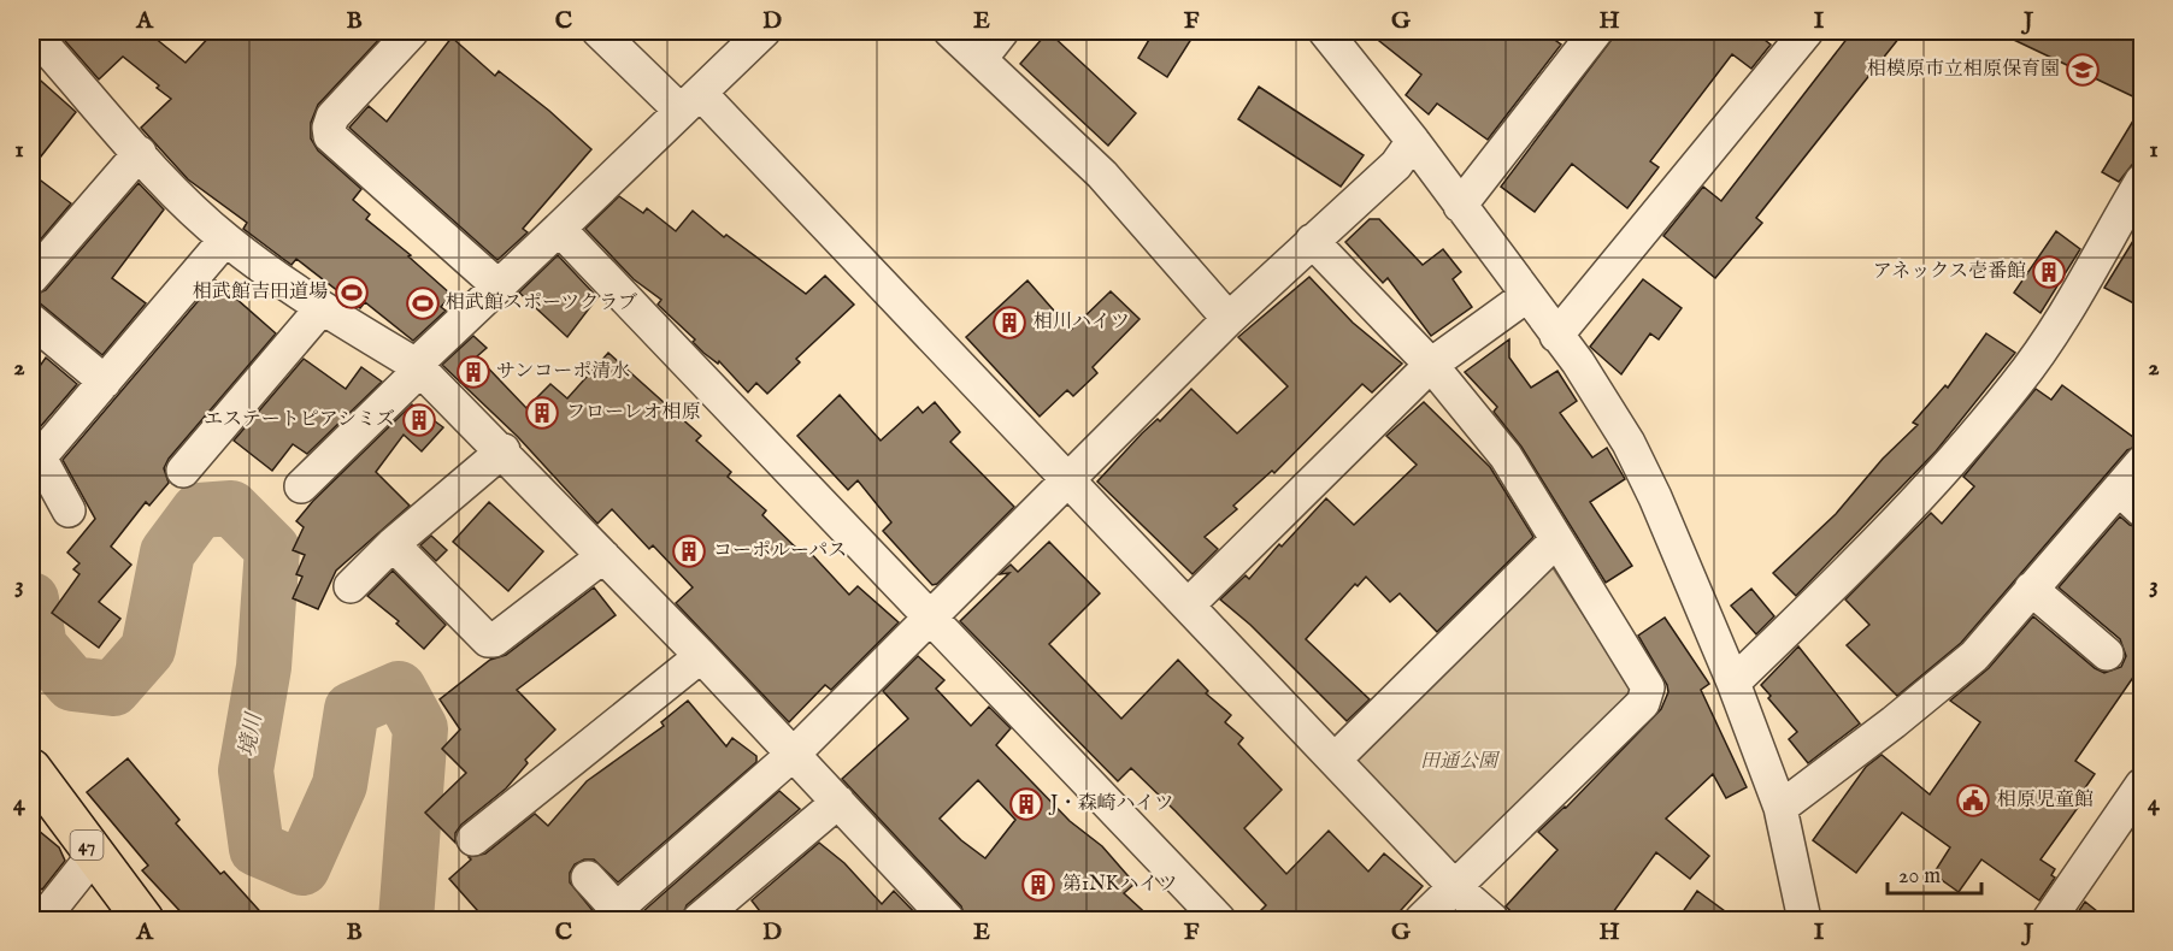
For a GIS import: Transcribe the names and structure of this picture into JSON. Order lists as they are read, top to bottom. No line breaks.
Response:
{"streets":{"main road":["47"]},"water":["境川"],"parks":["田通公園"],"places":{"school or university":["相模原市立相原保育園"],"building":["アネックス壱番館","相川ハイツ","サンコーポ清水","フローレオ相原","エステートピアシミズ","コーポルーパス","J・森崎ハイツ","第1NKハイツ"],"sports":["相武館吉田道場","相武館スポーツクラブ"],"public building":["相原児童館"]},"scale_bar":"20 m","grid":{"columns":["A","B","C","D","E","F","G","H","I","J"],"rows":["1","2","3","4"]}}
